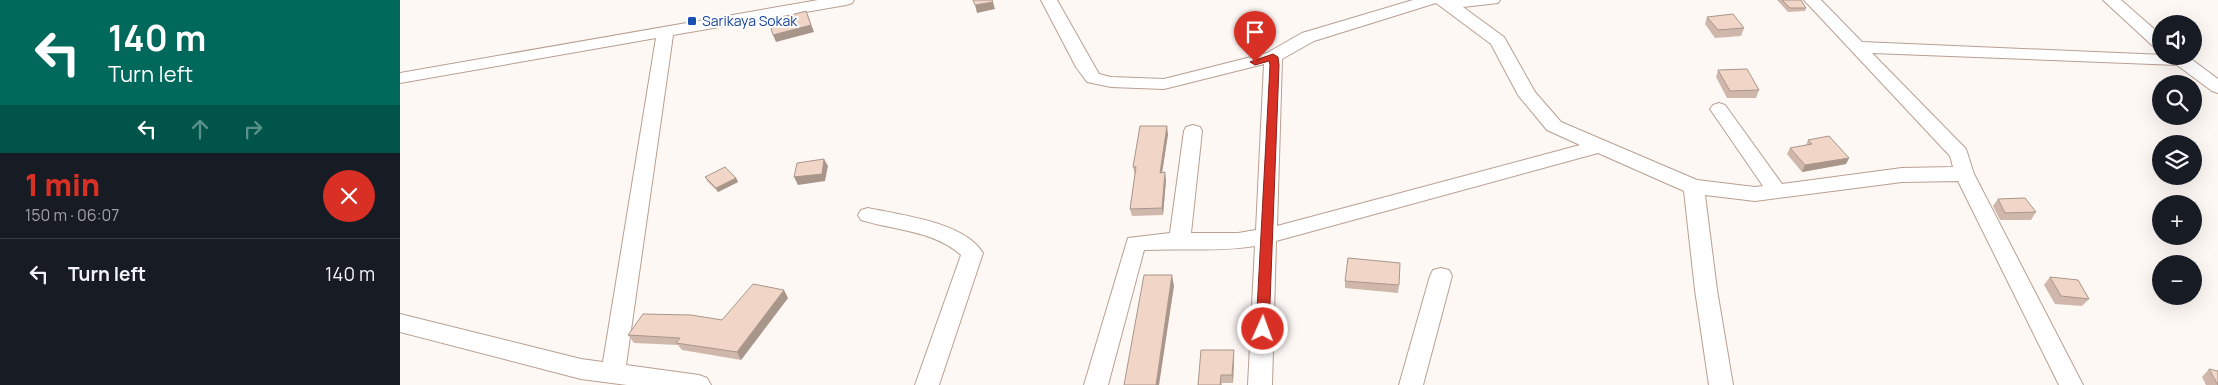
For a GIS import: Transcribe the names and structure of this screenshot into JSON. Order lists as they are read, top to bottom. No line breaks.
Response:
{"places":{"transit":["Sarikaya Sokak"]},"page":{"turn":["140 m","Turn left"],"map_buttons":["+","−"],"heading":["1 min","150 m · 06:07"],"list":[{"name":"Turn left","value":"140 m"}]}}
